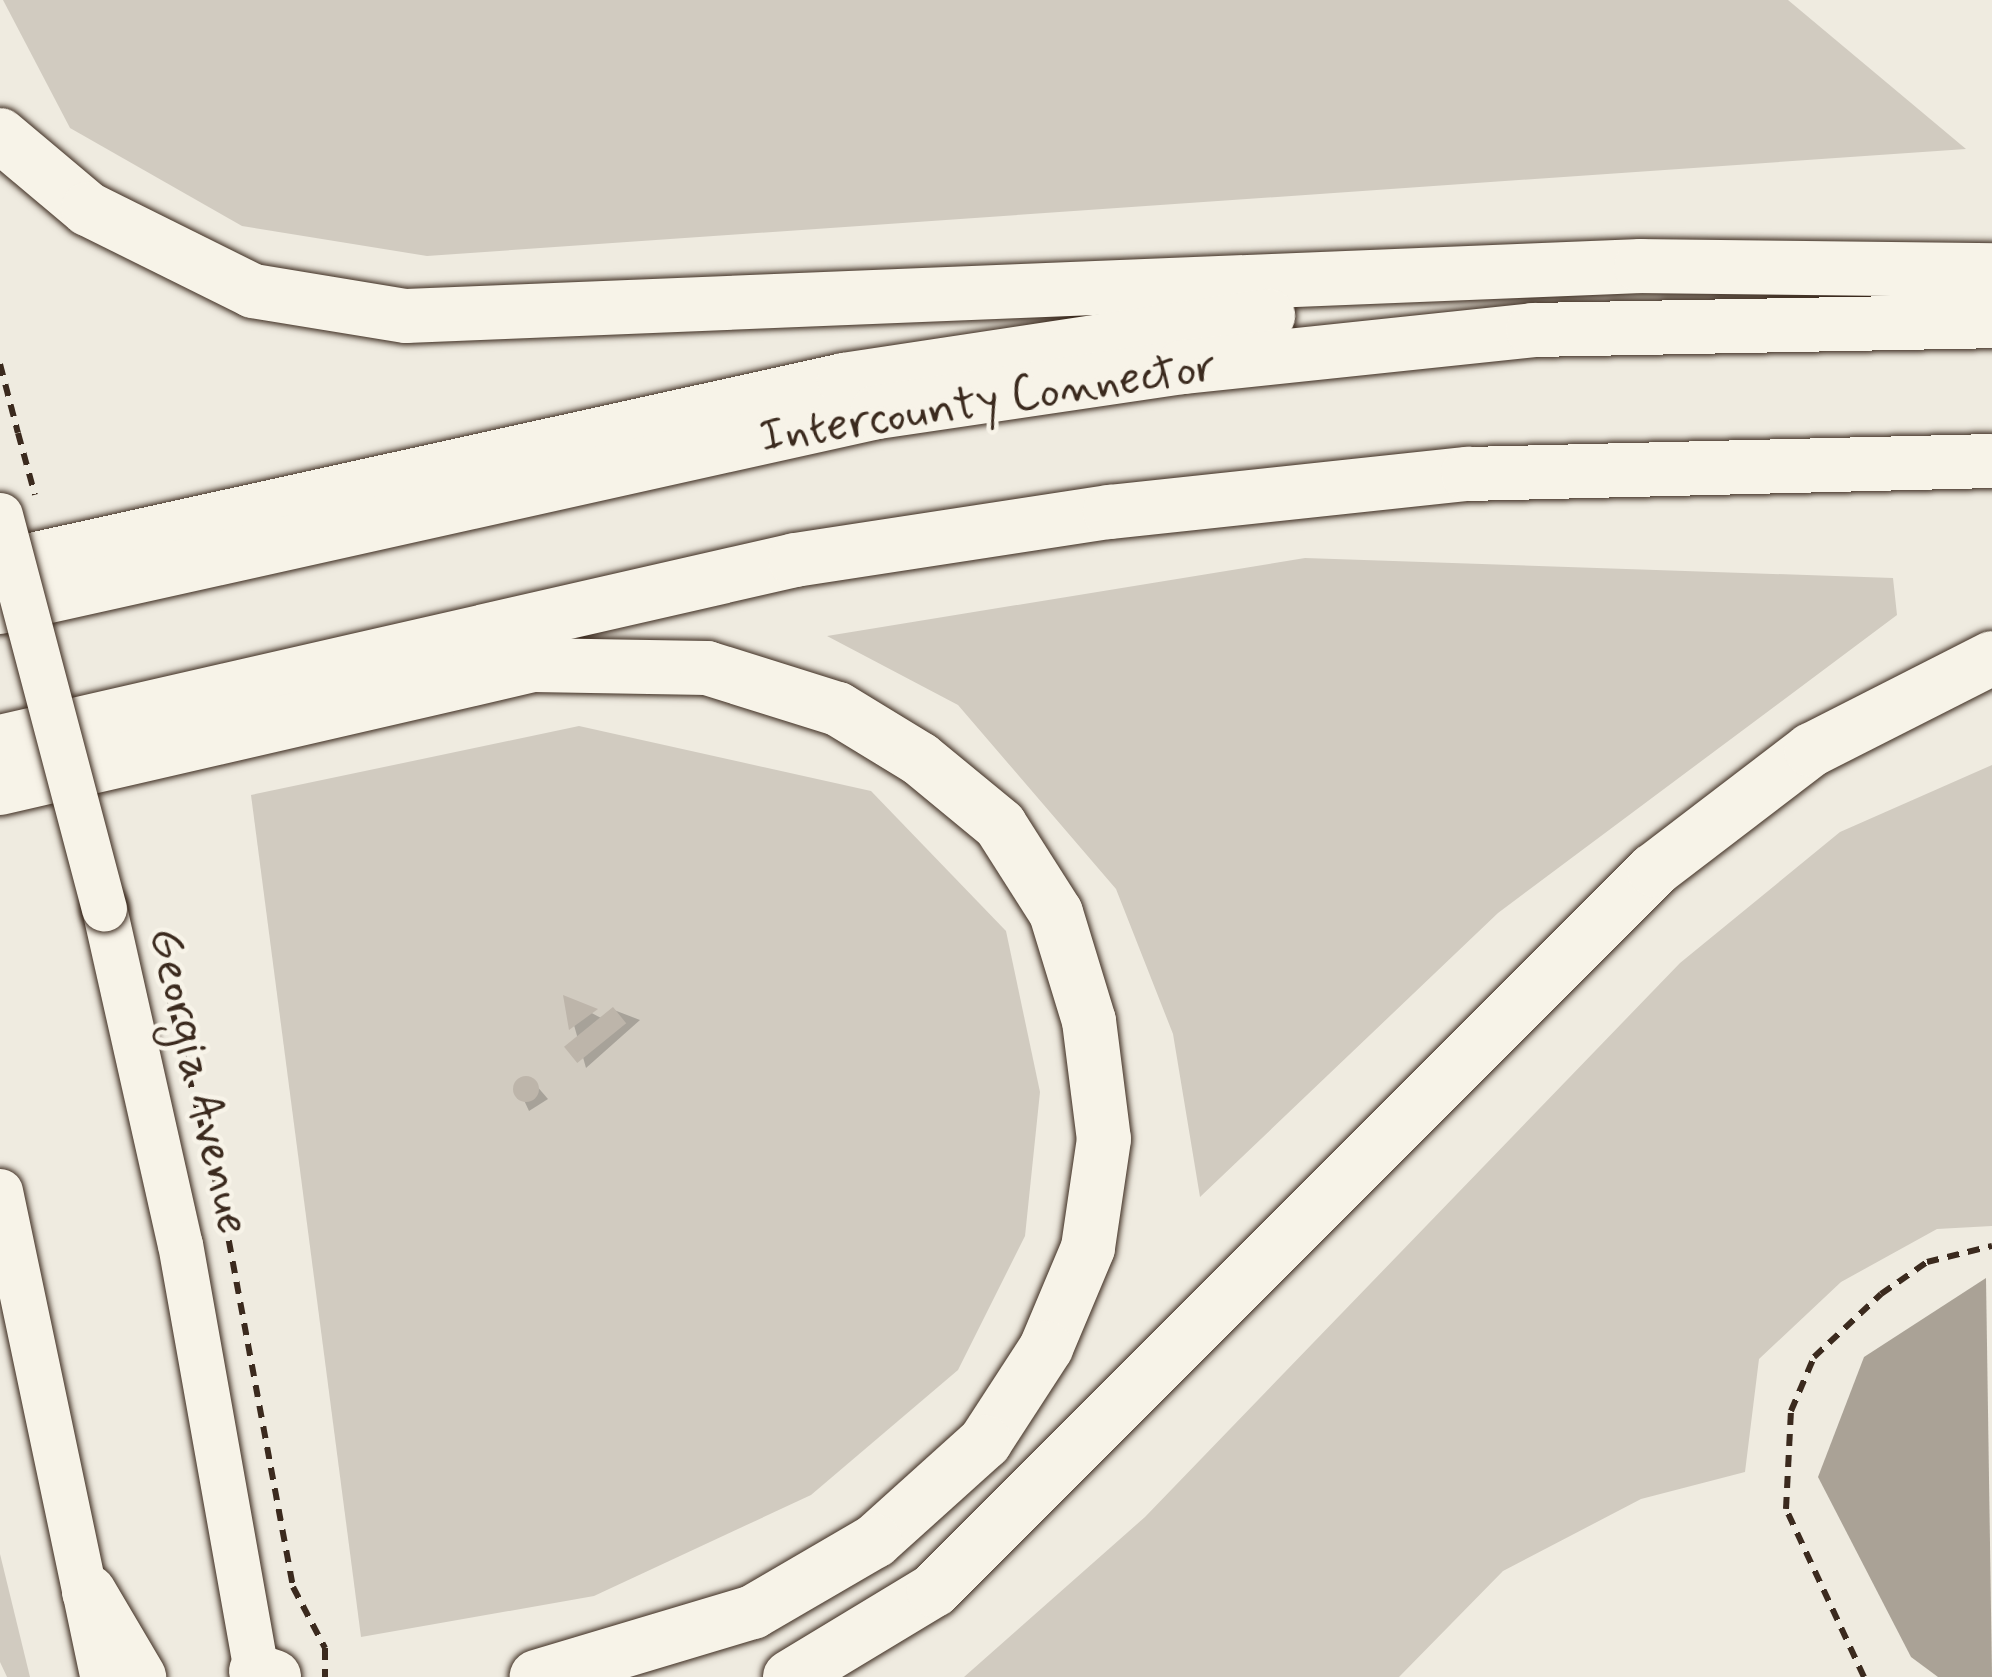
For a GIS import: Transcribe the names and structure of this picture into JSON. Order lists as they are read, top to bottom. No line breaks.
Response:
{"streets":{"highway":["Intercounty Connector"],"main road":["Georgia Avenue"]}}
